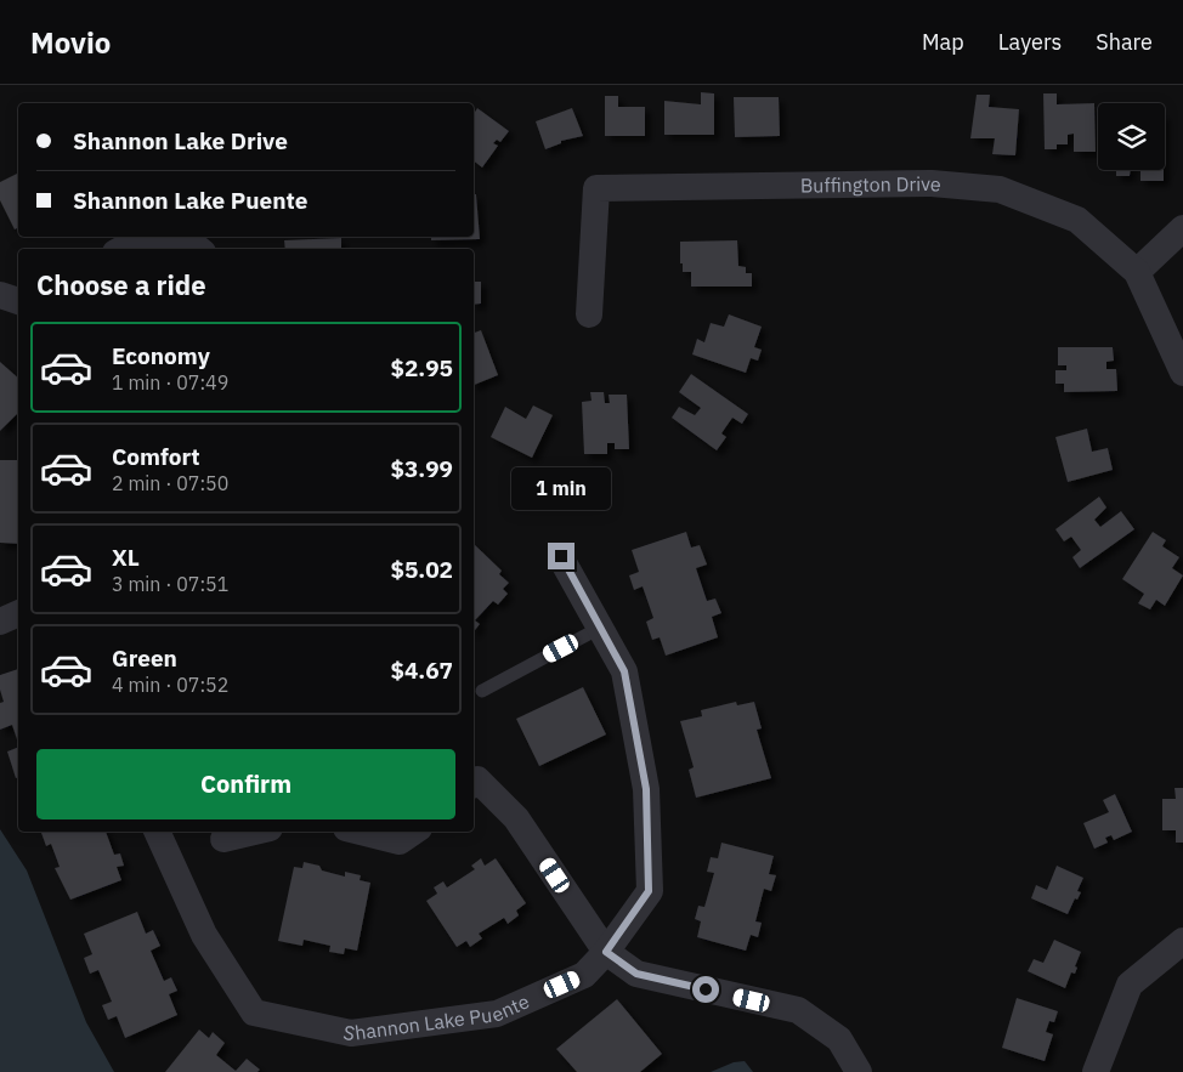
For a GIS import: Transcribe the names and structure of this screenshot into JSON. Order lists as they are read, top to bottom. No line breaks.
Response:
{"streets":{"street":["Buffington Drive","Shannon Lake Puente"]},"page":{"header":"Movio","nav":["Map","Layers","Share"],"banner":["Shannon Lake Drive","Shannon Lake Puente"],"heading":"Choose a ride","list":[{"name":"Economy","note":"1 min · 07:49","value":"$2.95"},{"name":"Comfort","note":"2 min · 07:50","value":"$3.99"},{"name":"XL","note":"3 min · 07:51","value":"$5.02"},{"name":"Green","note":"4 min · 07:52","value":"$4.67"}],"bubble":"1 min","buttons":"Confirm"}}
